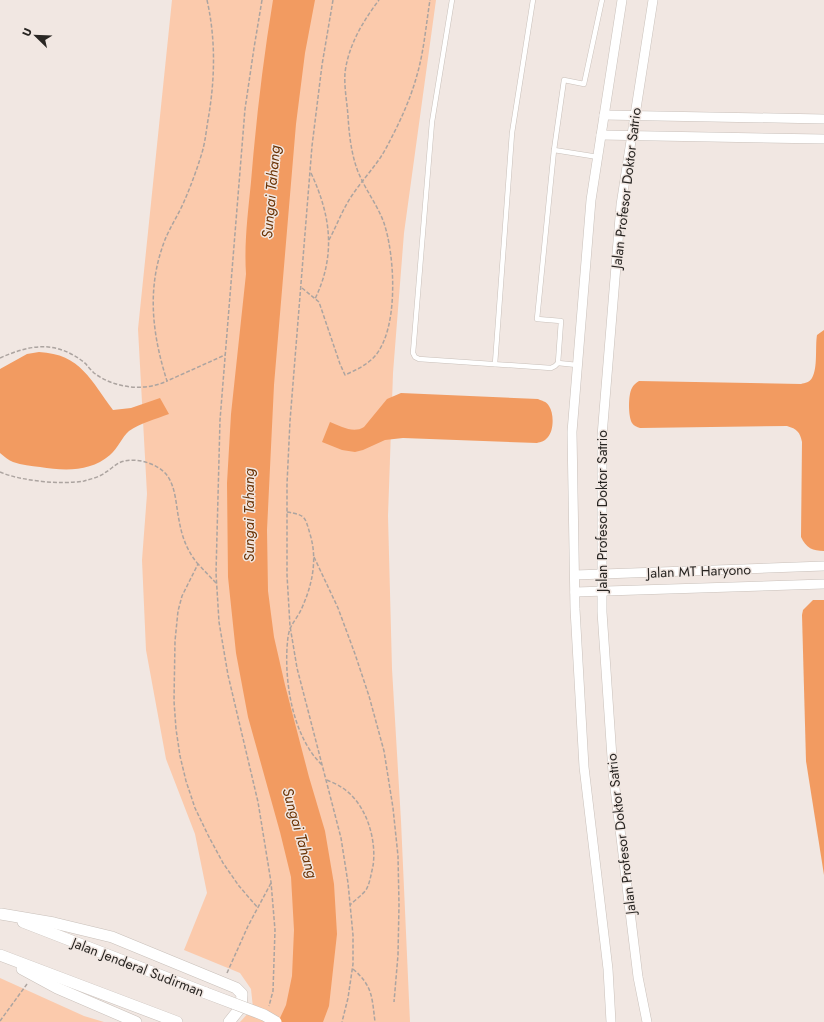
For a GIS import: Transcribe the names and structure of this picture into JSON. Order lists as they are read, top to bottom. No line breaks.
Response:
{"streets":{"street":["Jalan Profesor Doktor Satrio","Jalan MT Haryono","Jalan Jenderal Sudirman"]},"crossings":[["Jalan Profesor Doktor Satrio","Jalan MT Haryono"]],"water":["Sungai Tahang"],"north":"top left"}
